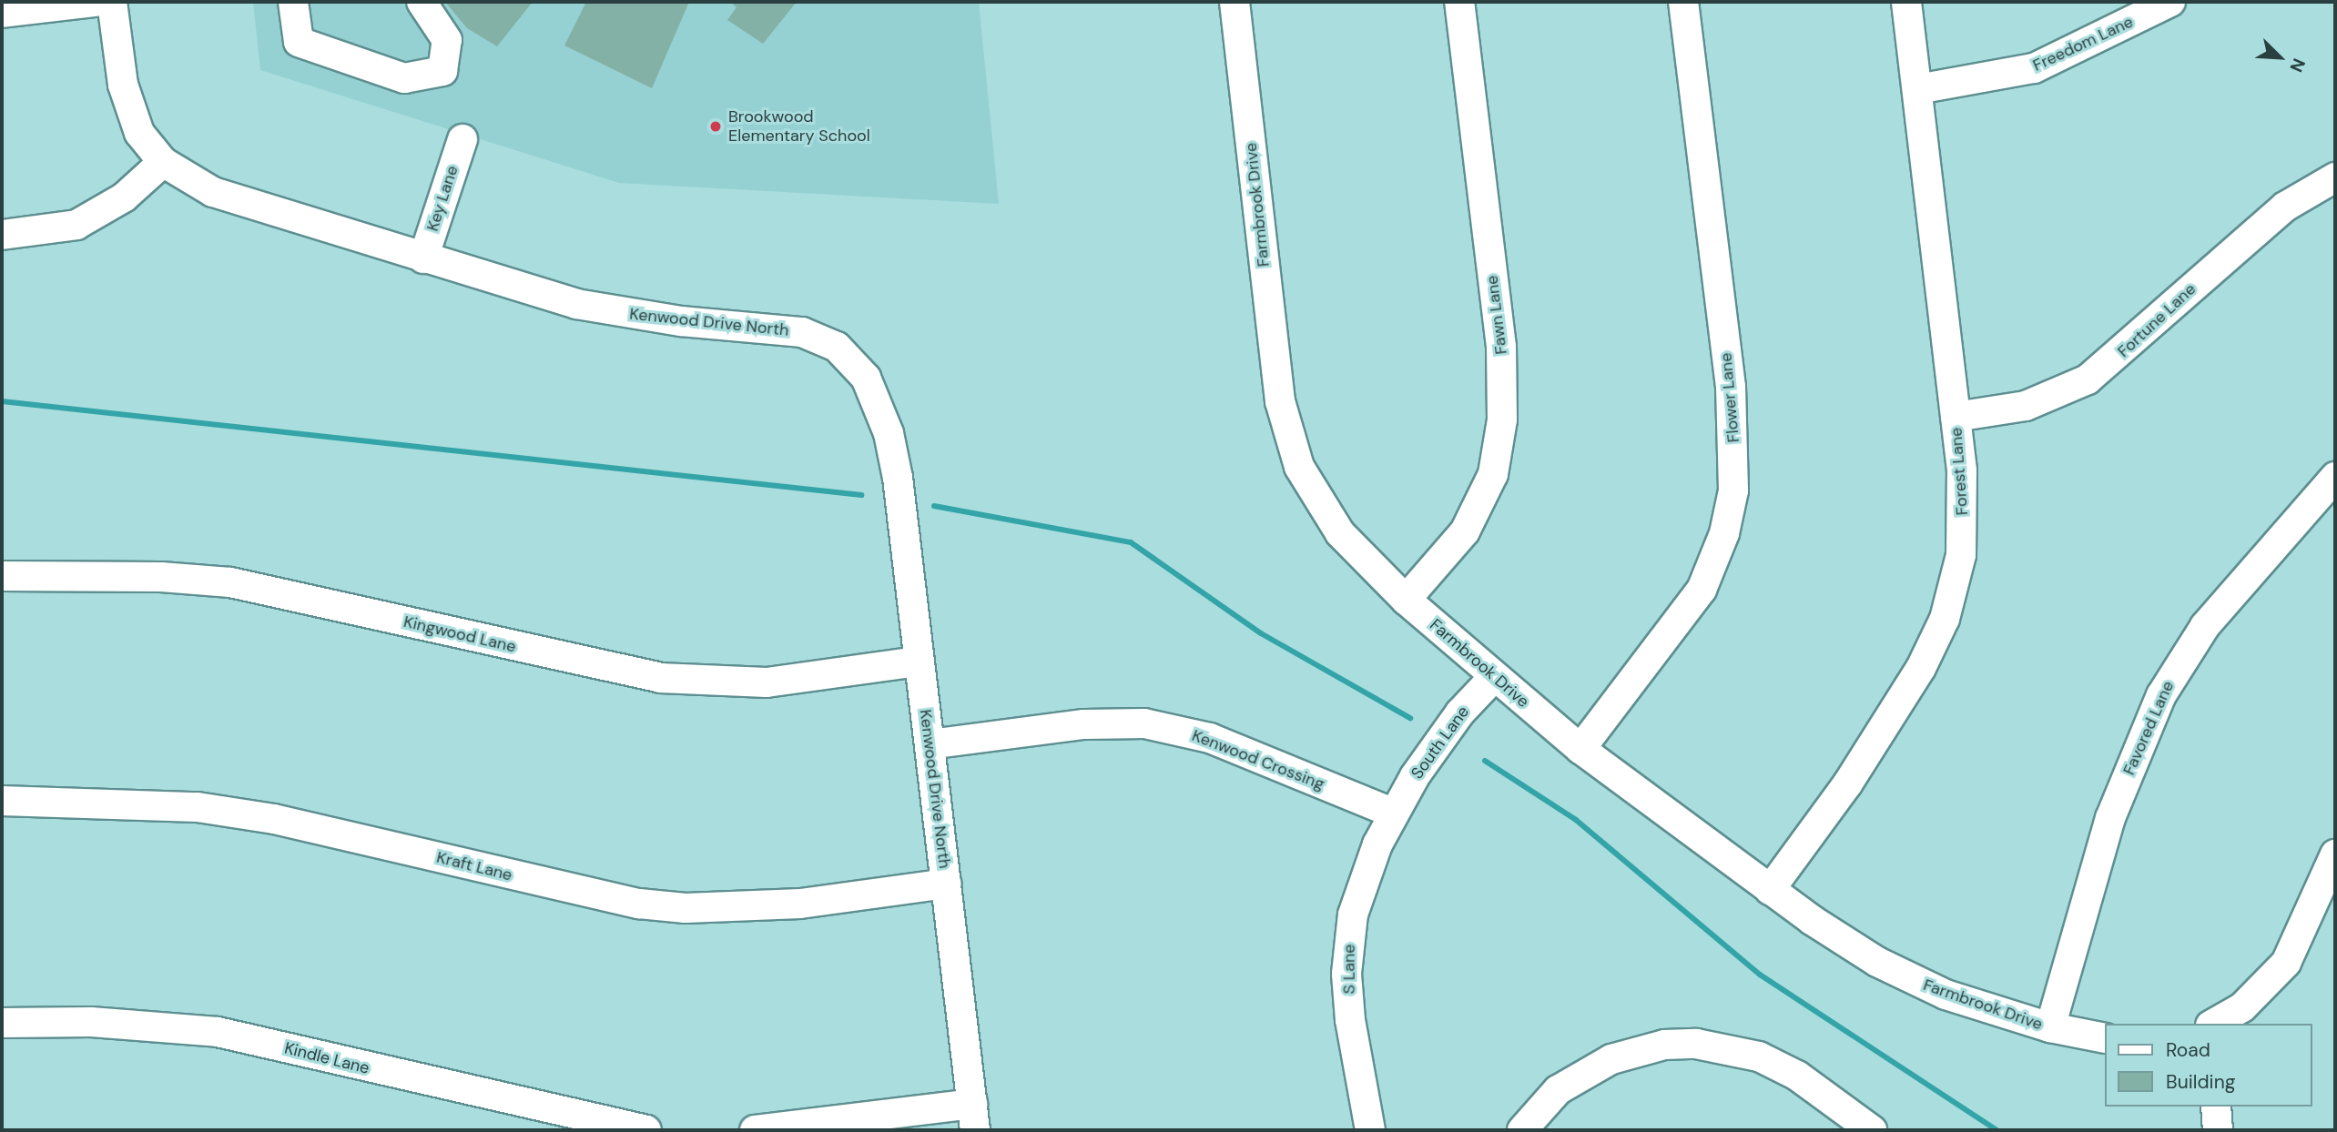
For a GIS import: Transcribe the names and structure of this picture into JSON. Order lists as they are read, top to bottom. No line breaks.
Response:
{"streets":{"street":["Freedom Lane","Key Lane","Farmbrook Drive","Fawn Lane","Fortune Lane","Kenwood Drive North","Flower Lane","Forest Lane","Kingwood Lane","Favored Lane","South Lane","Kenwood Crossing","Kraft Lane","S Lane","Kindle Lane"]},"crossings":[["Freedom Lane","Forest Lane"],["Key Lane","Kenwood Drive North"],["Farmbrook Drive","Fawn Lane"],["Farmbrook Drive","Flower Lane"],["Farmbrook Drive","Forest Lane"],["Farmbrook Drive","Favored Lane"],["Farmbrook Drive","South Lane"],["Fortune Lane","Forest Lane"],["Kenwood Drive North","Kingwood Lane"],["Kenwood Drive North","Kenwood Crossing"],["Kenwood Drive North","Kraft Lane"],["South Lane","Kenwood Crossing"],["South Lane","S Lane"],["Kenwood Crossing","S Lane"]],"places":["Brookwood Elementary School"],"legend":["Road","Building"],"north":"bottom right"}
